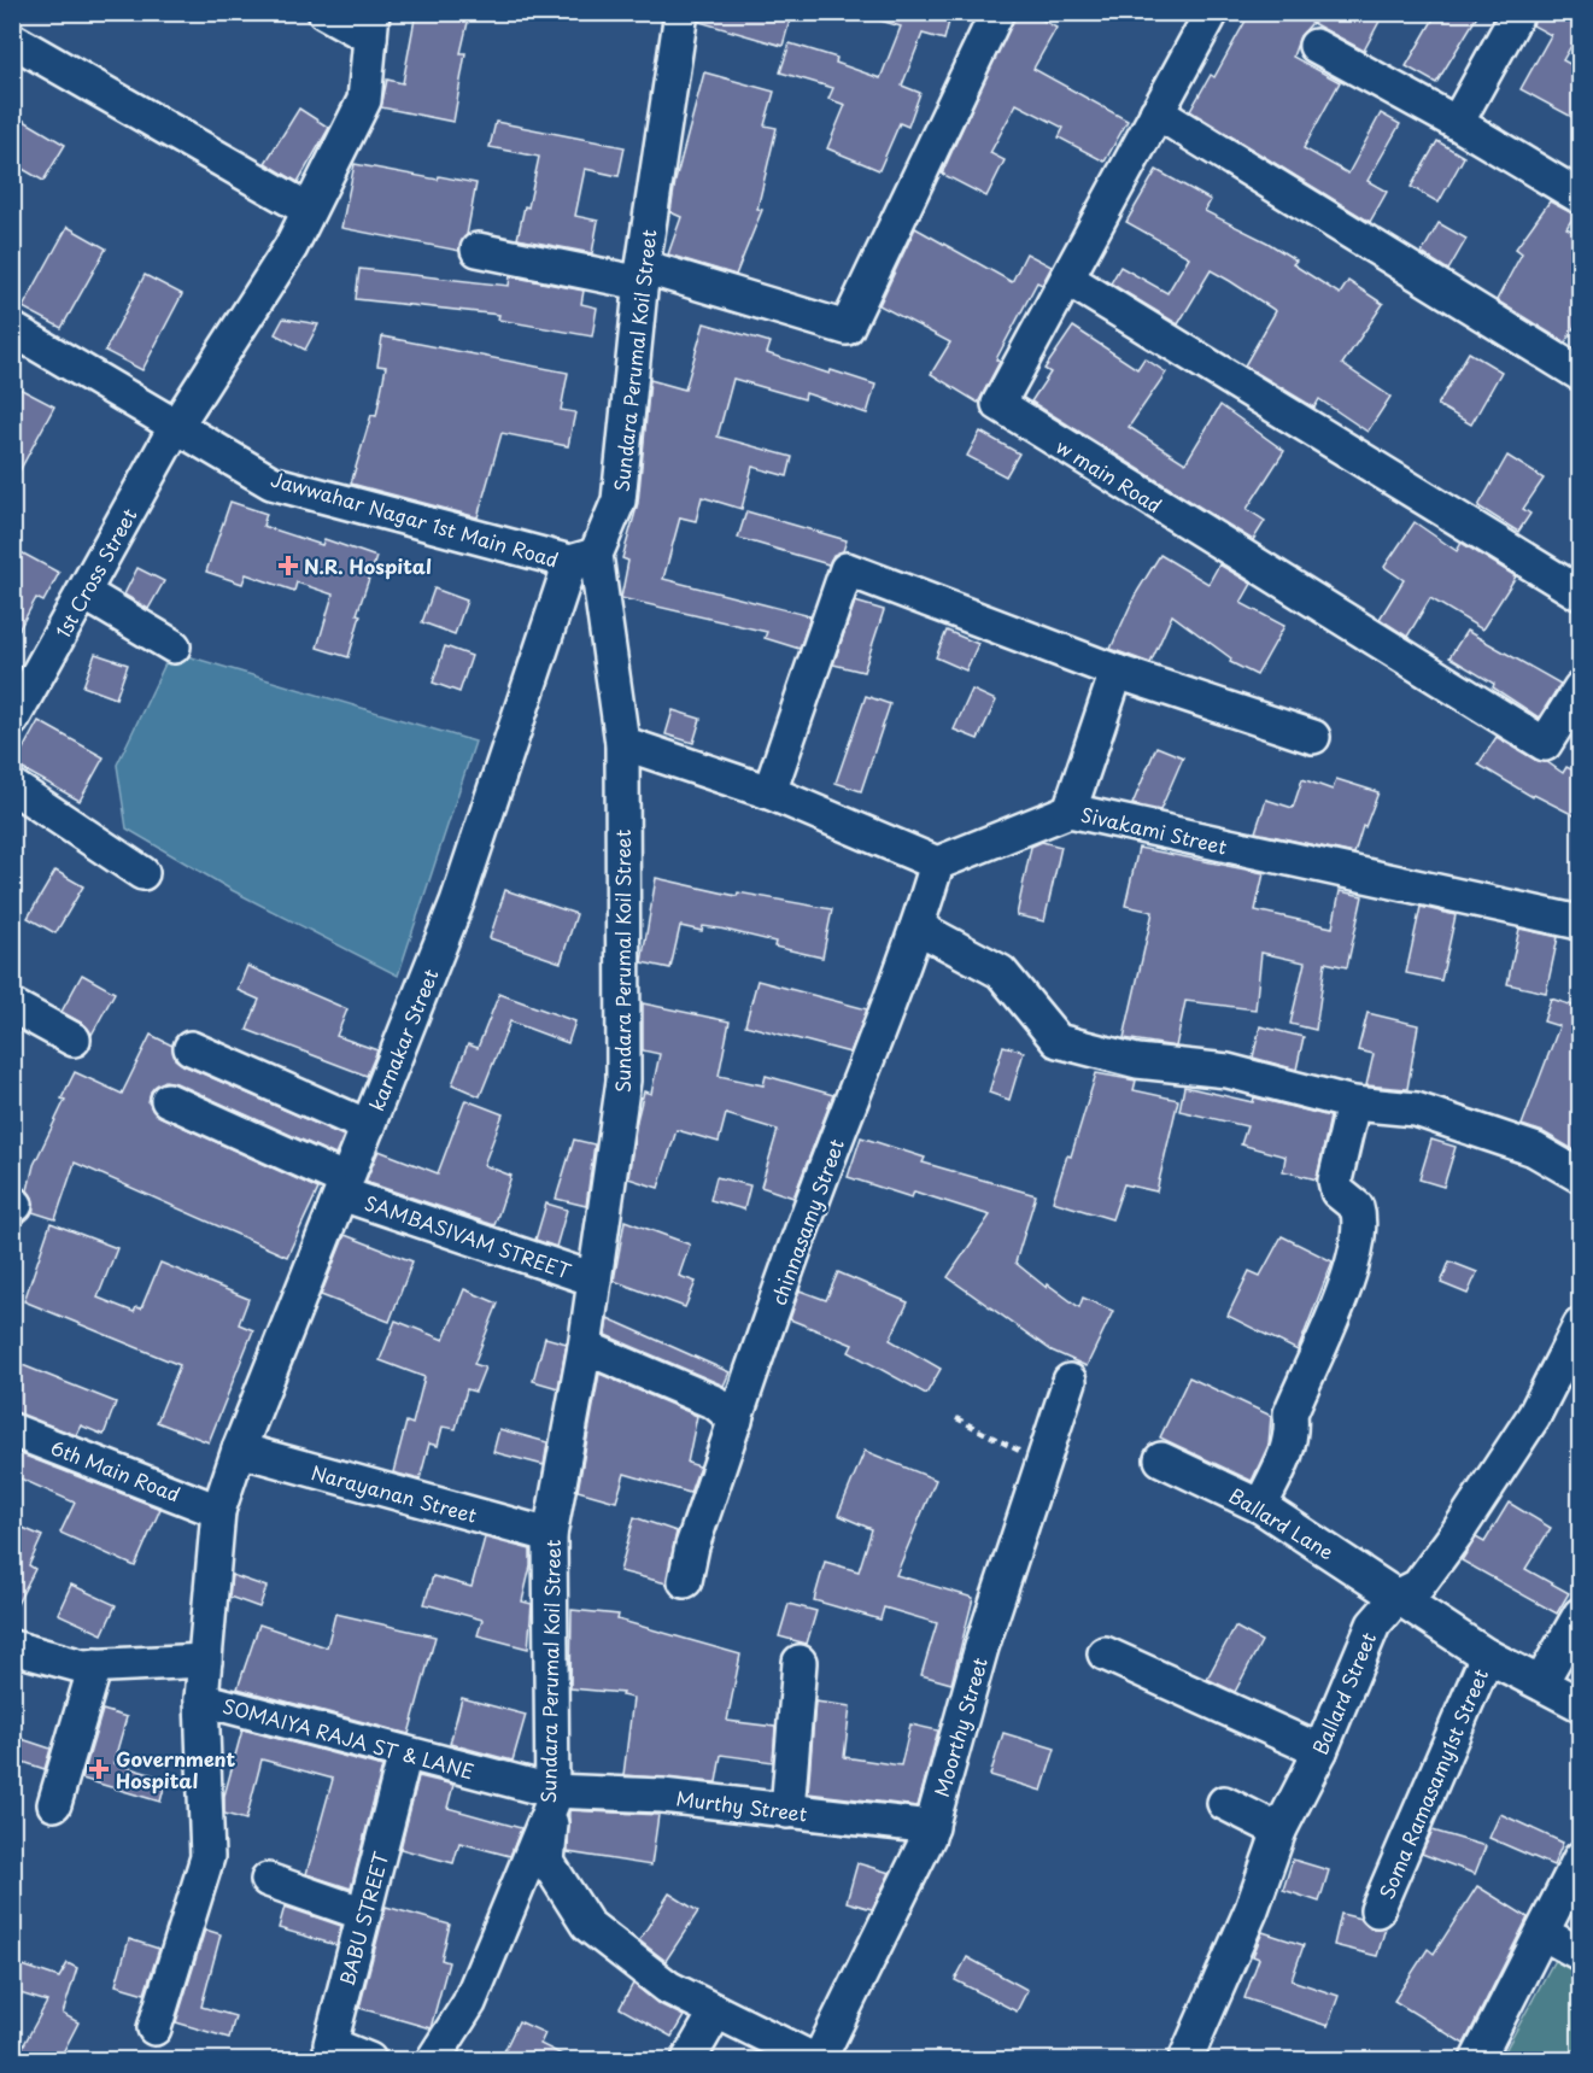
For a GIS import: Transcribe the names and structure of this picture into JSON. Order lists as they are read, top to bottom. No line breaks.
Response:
{"streets":{"street":["Sundara Perumal Koil Street","w main Road","Jawwahar Nagar 1st Main Road","1st Cross Street","Sivakami Street","karnakar Street","chinnasamy Street","SAMBASIVAM STREET","6th Main Road","Narayanan Street","Ballard Lane","Ballard Street","Moorthy Street","SOMAIYA RAJA ST & LANE","Soma Ramasamy1st Street","Murthy Street","BABU STREET"]},"crossings":[["Sundara Perumal Koil Street","Jawwahar Nagar 1st Main Road"],["Sundara Perumal Koil Street","karnakar Street"],["Sundara Perumal Koil Street","SAMBASIVAM STREET"],["Sundara Perumal Koil Street","Narayanan Street"],["Sundara Perumal Koil Street","SOMAIYA RAJA ST & LANE"],["Sundara Perumal Koil Street","Murthy Street"],["Jawwahar Nagar 1st Main Road","1st Cross Street"],["Jawwahar Nagar 1st Main Road","karnakar Street"],["Sivakami Street","chinnasamy Street"],["karnakar Street","SAMBASIVAM STREET"],["karnakar Street","6th Main Road"],["karnakar Street","Narayanan Street"],["karnakar Street","SOMAIYA RAJA ST & LANE"],["6th Main Road","SOMAIYA RAJA ST & LANE"],["Ballard Lane","Ballard Street"],["Ballard Lane","Soma Ramasamy1st Street"],["Moorthy Street","Murthy Street"],["SOMAIYA RAJA ST & LANE","Murthy Street"],["SOMAIYA RAJA ST & LANE","BABU STREET"]],"places":{"health":["N.R. Hospital","Government Hospital"]}}
